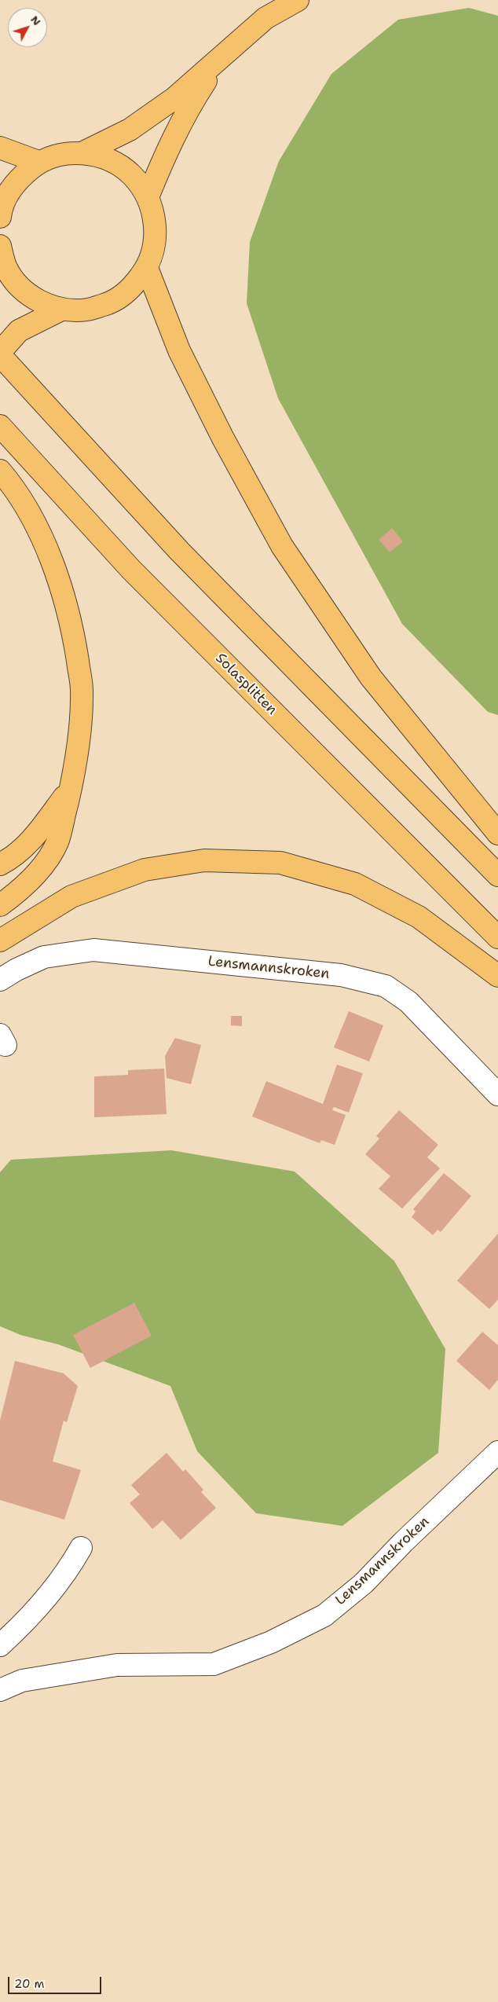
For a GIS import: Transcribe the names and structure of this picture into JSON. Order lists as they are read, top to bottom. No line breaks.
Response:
{"streets":{"main road":["Solasplitten"],"street":["Lensmannskroken"]},"scale_bar":"20 m","north":"top right"}
